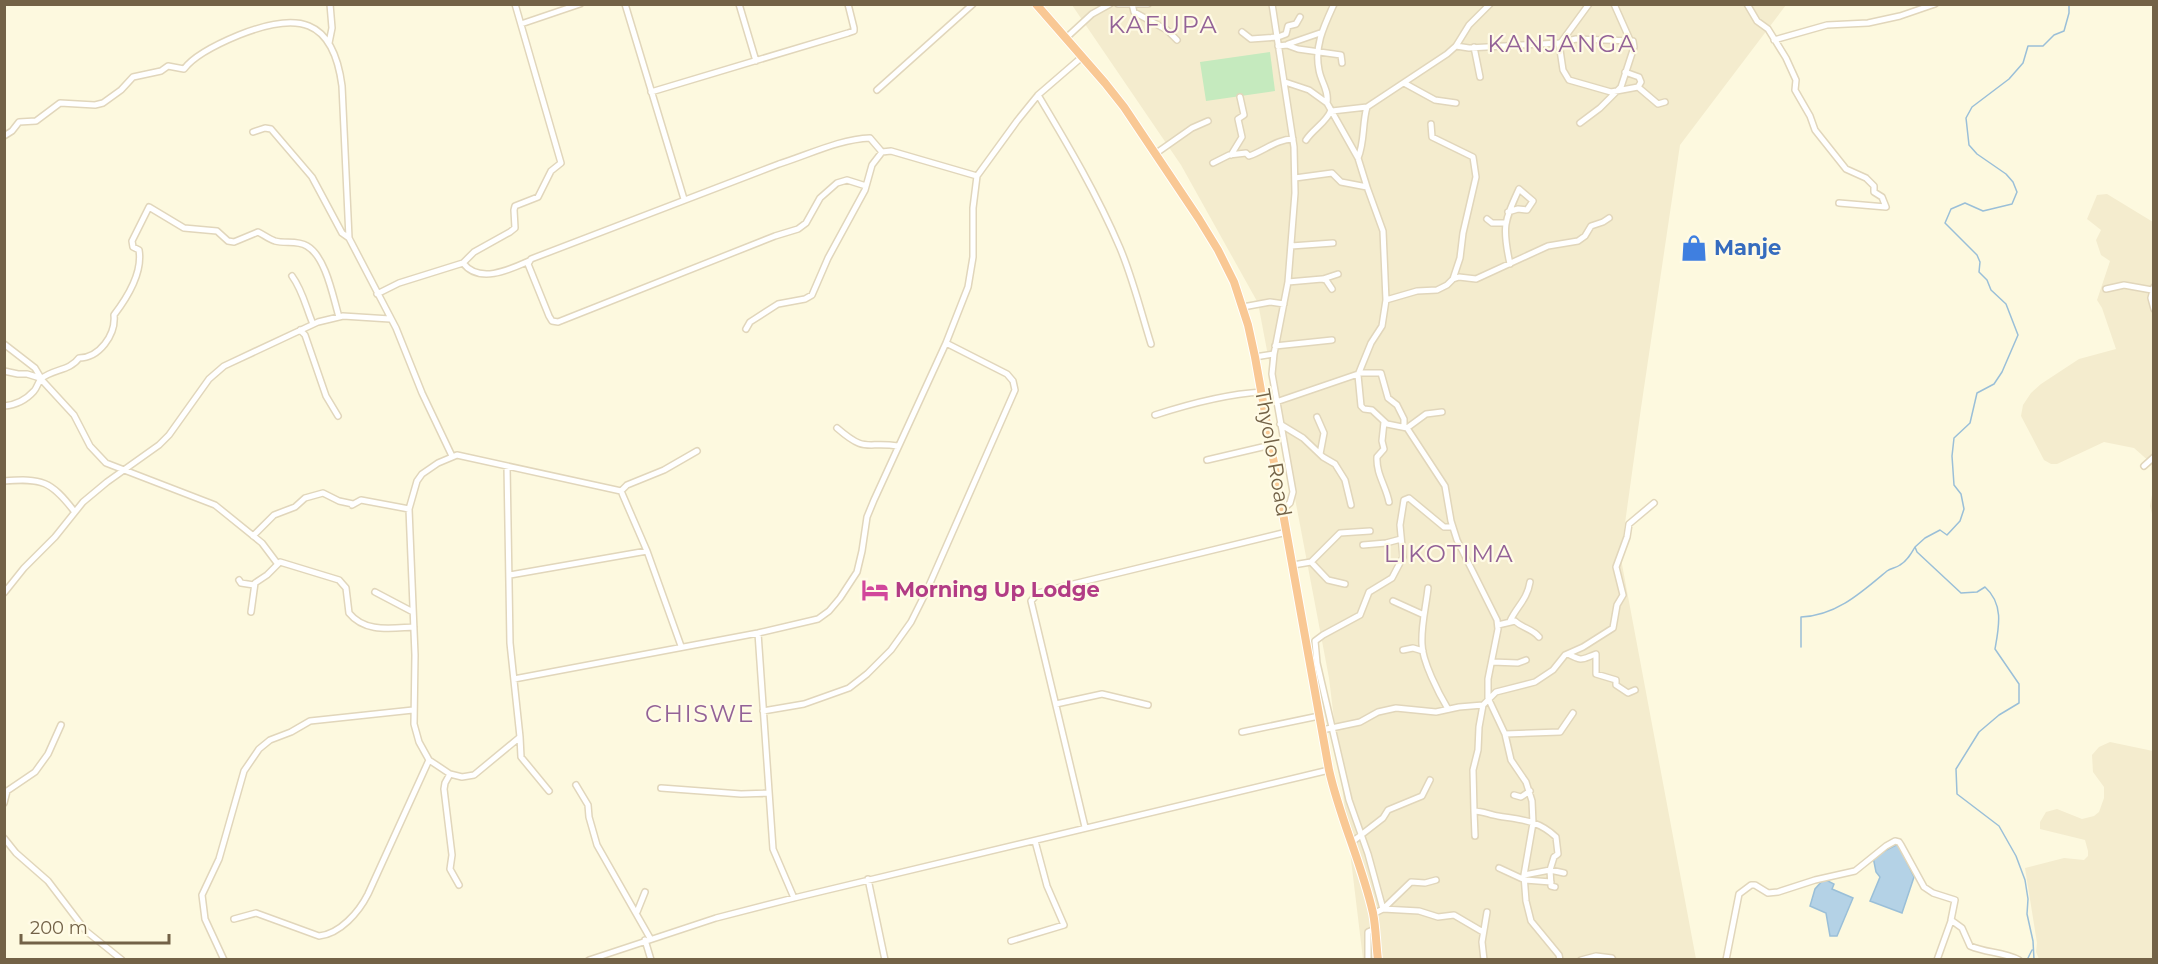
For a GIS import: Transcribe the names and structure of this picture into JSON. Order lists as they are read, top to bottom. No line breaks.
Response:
{"streets":{"highway":["Thyolo Road"]},"districts":["KAFUPA","KANJANGA","LIKOTIMA","CHISWE"],"places":{"shop":["Manje"],"hotel":["Morning Up Lodge"]},"scale_bar":"200 m"}
